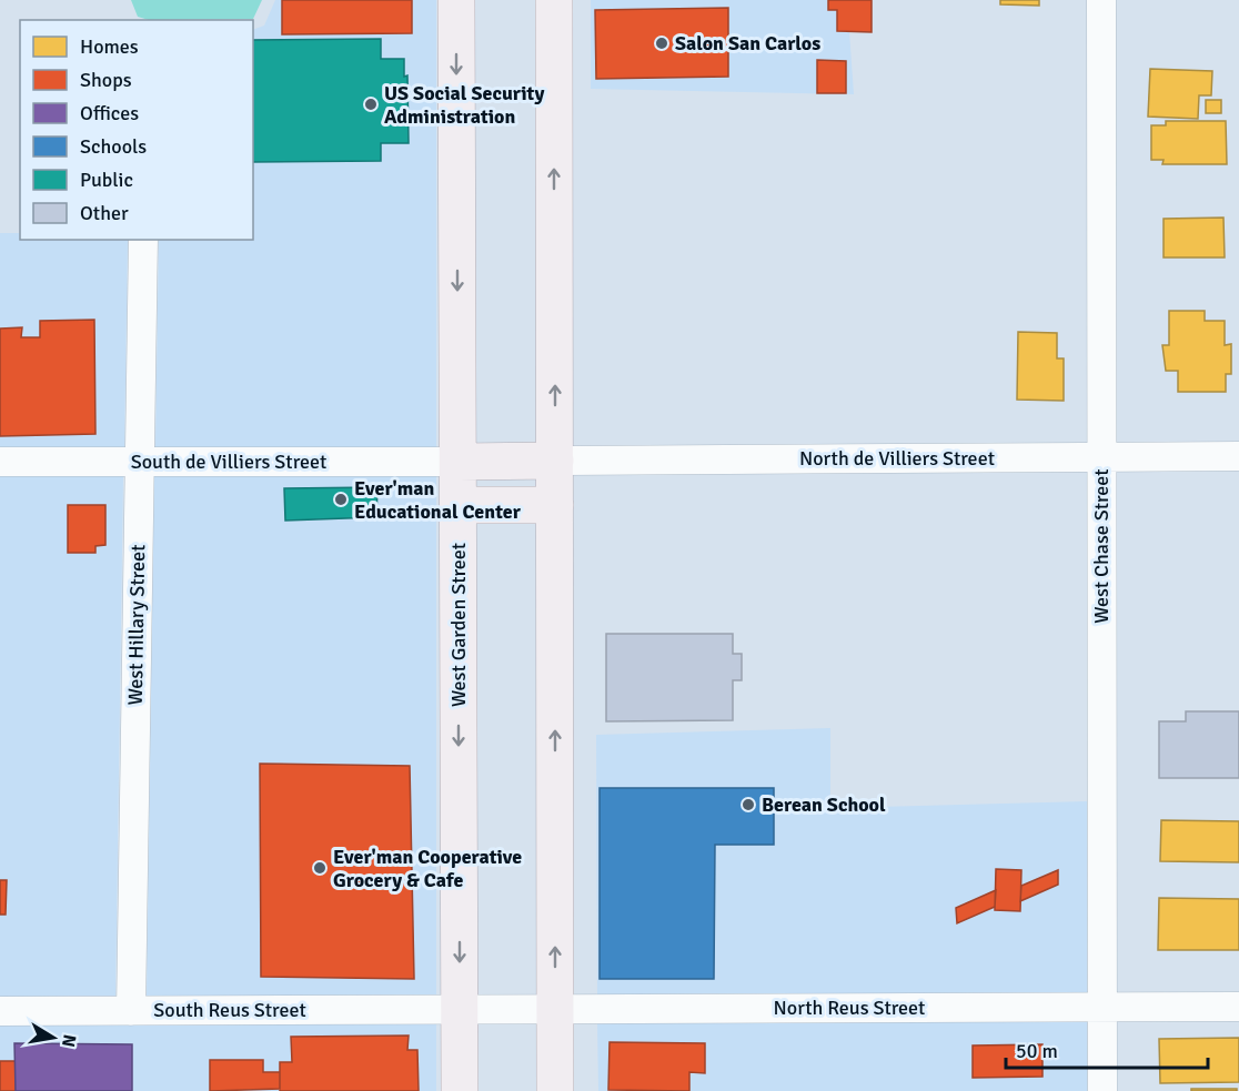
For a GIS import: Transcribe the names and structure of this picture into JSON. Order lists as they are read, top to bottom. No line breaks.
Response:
{"streets":{"main road":["West Garden Street"],"street":["North de Villiers Street","South de Villiers Street","West Chase Street","West Hillary Street","North Reus Street","South Reus Street"]},"crossings":[["North de Villiers Street","West Chase Street"],["South de Villiers Street","West Hillary Street"],["South de Villiers Street","West Garden Street"],["West Chase Street","North Reus Street"],["West Hillary Street","South Reus Street"],["West Garden Street","North Reus Street"],["West Garden Street","South Reus Street"],["North Reus Street","South Reus Street"]],"places":["Salon San Carlos","US Social Security Administration","Ever'man Educational Center","Berean School","Ever'man Cooperative Grocery & Cafe"],"legend":["Homes","Shops","Offices","Schools","Public","Other"],"scale_bar":"50 m","north":"right"}
